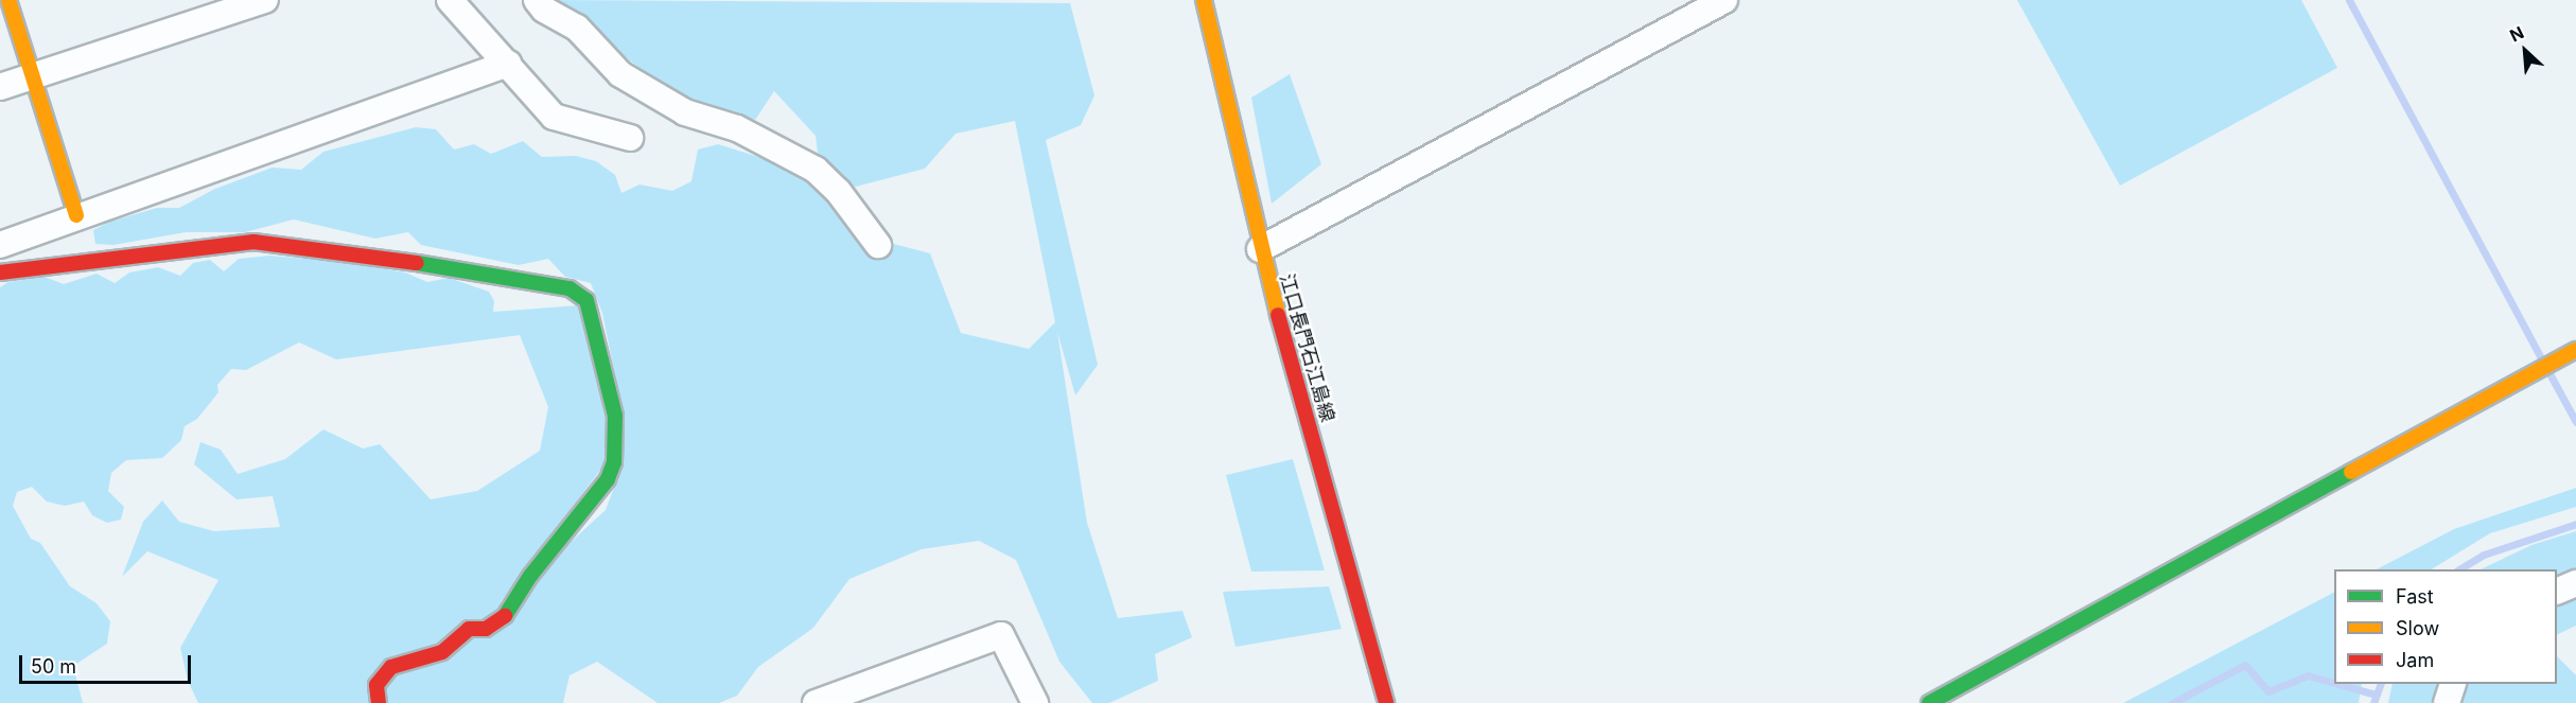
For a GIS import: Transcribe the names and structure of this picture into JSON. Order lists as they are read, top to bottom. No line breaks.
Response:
{"streets":{"street":["江口長門石江島線"]},"legend":["Fast","Slow","Jam"],"scale_bar":"50 m","north":"top left"}
